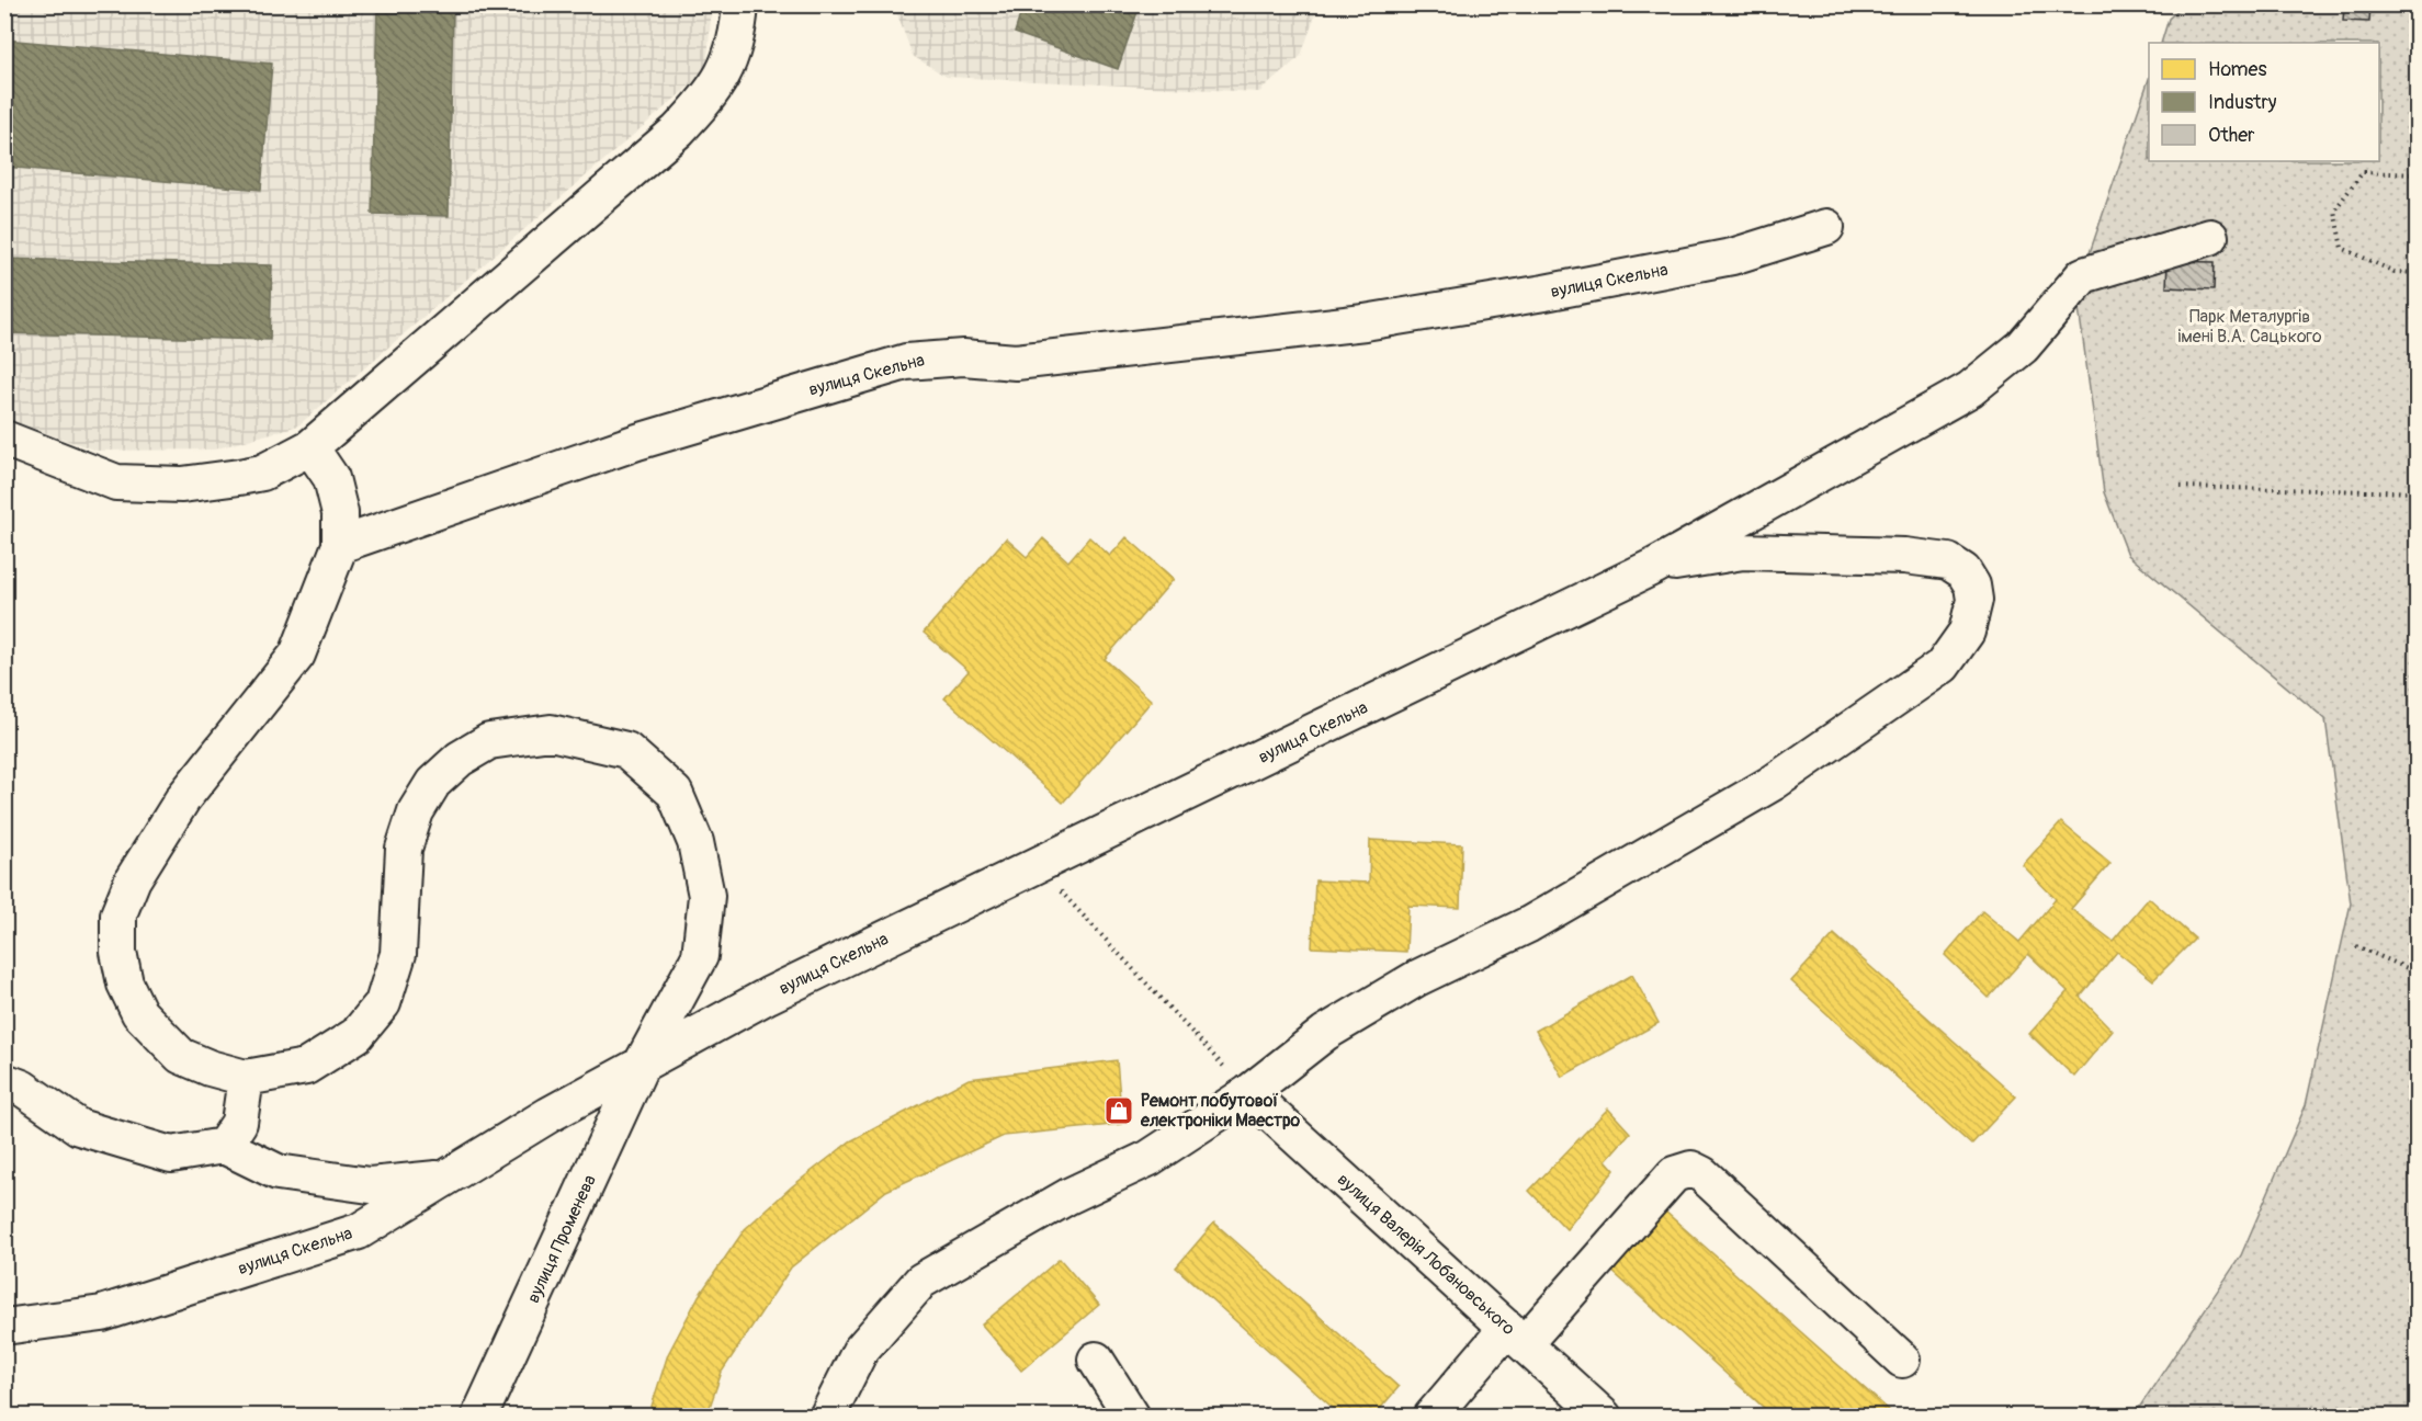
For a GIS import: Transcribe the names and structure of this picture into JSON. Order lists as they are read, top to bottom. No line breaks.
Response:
{"streets":{"street":["вулиця Скельна","вулиця Променева","вулиця Валерія Лобановського"]},"crossings":[["вулиця Скельна","вулиця Променева"]],"parks":["Парк Металургів імені В.А. Сацького"],"places":{"shop":["Ремонт побутової електроніки Маестро"]},"legend":["Homes","Industry","Other"]}
